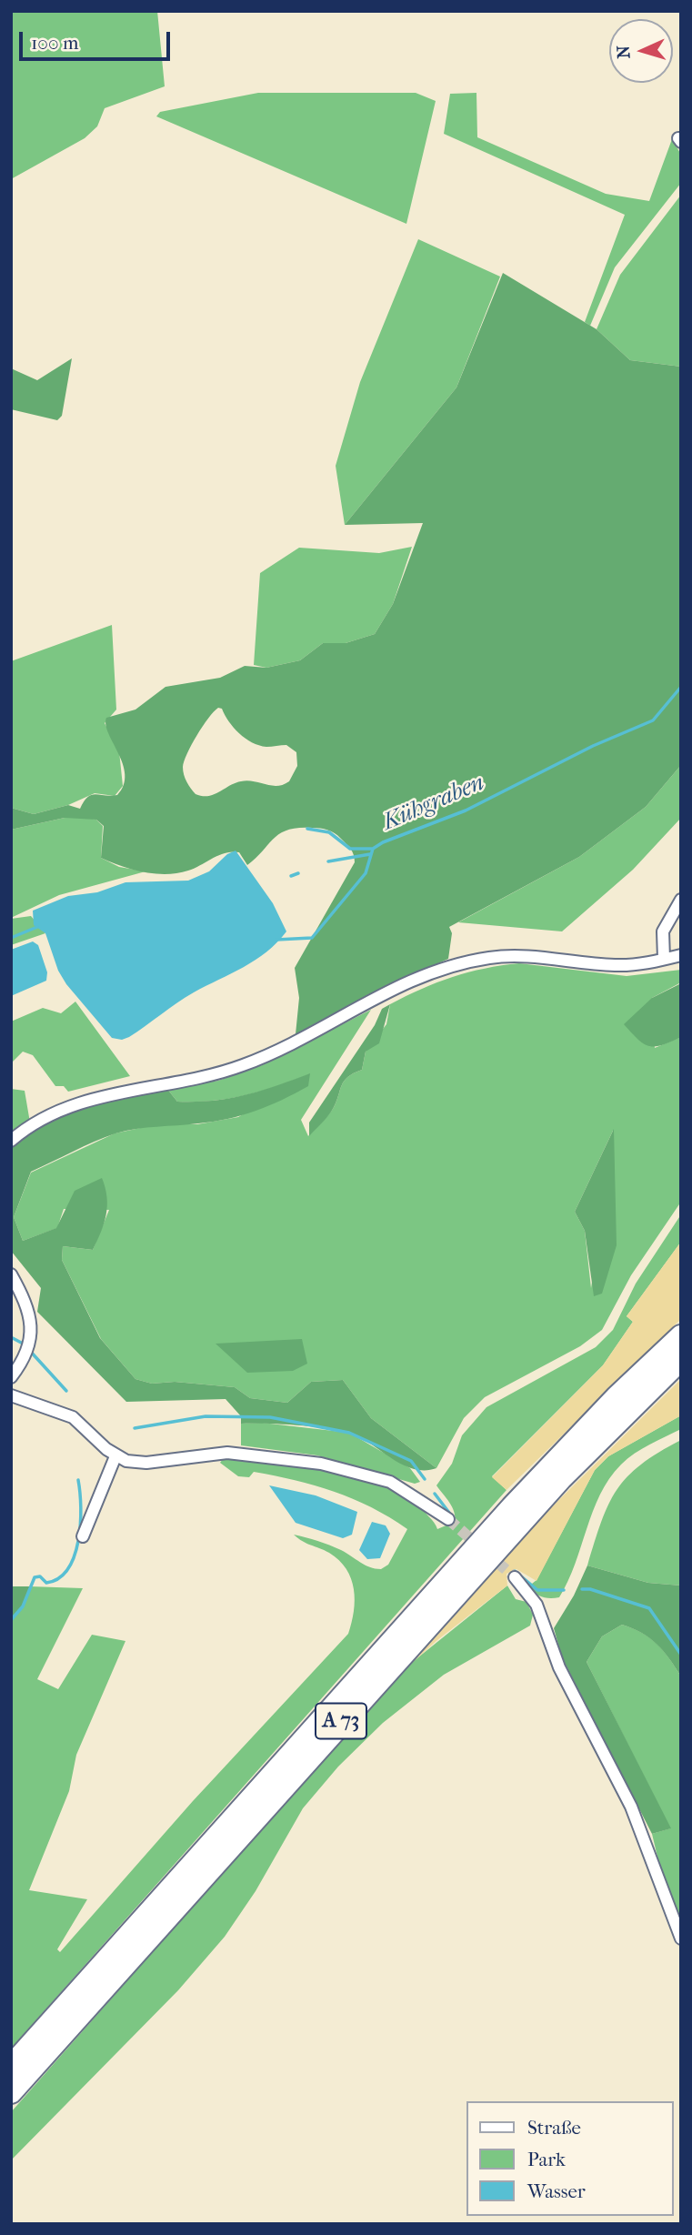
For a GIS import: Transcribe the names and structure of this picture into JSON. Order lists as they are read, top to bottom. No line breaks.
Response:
{"streets":{"highway":["A 73"]},"water":["Kühgraben"],"legend":["Straße","Park","Wasser"],"scale_bar":"100 m","north":"left"}
